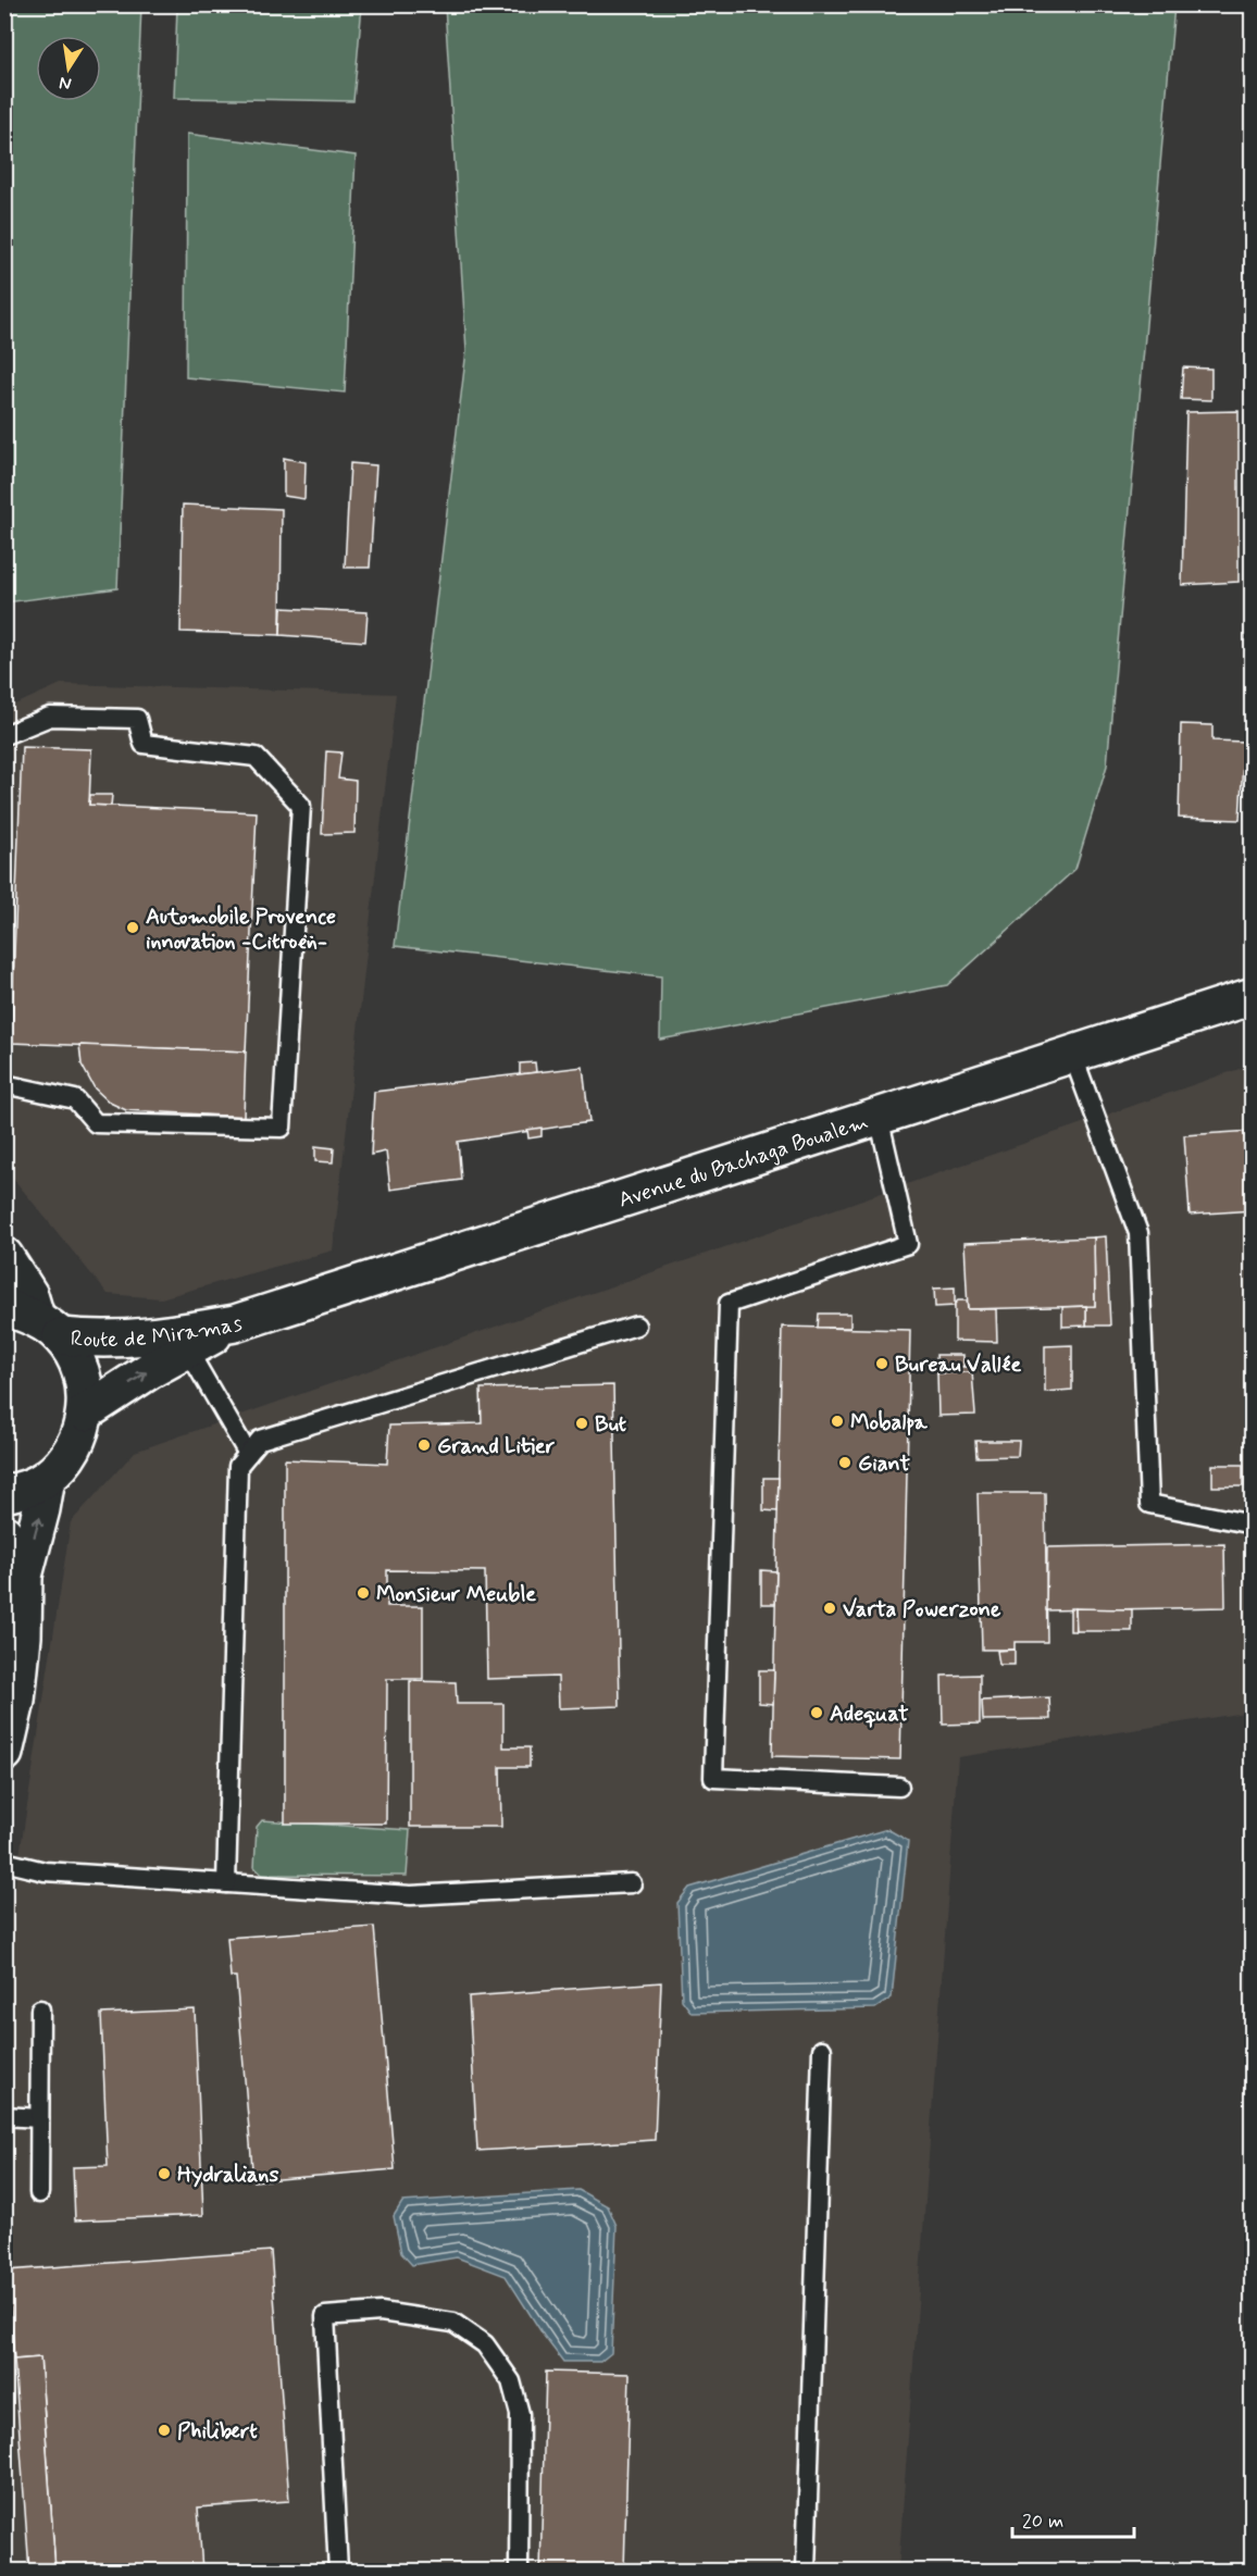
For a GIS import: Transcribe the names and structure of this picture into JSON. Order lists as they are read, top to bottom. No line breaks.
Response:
{"streets":{"main road":["Avenue du Bachaga Boualem","Route de Miramas"]},"crossings":[["Avenue du Bachaga Boualem","Route de Miramas"]],"places":["Automobile Provence innovation -Citroën-","Bureau Vallée","Mobalpa","But","Grand Litier","Giant","Monsieur Meuble","Varta Powerzone","Adequat","Hydralians","Philibert"],"scale_bar":"20 m","north":"bottom"}
